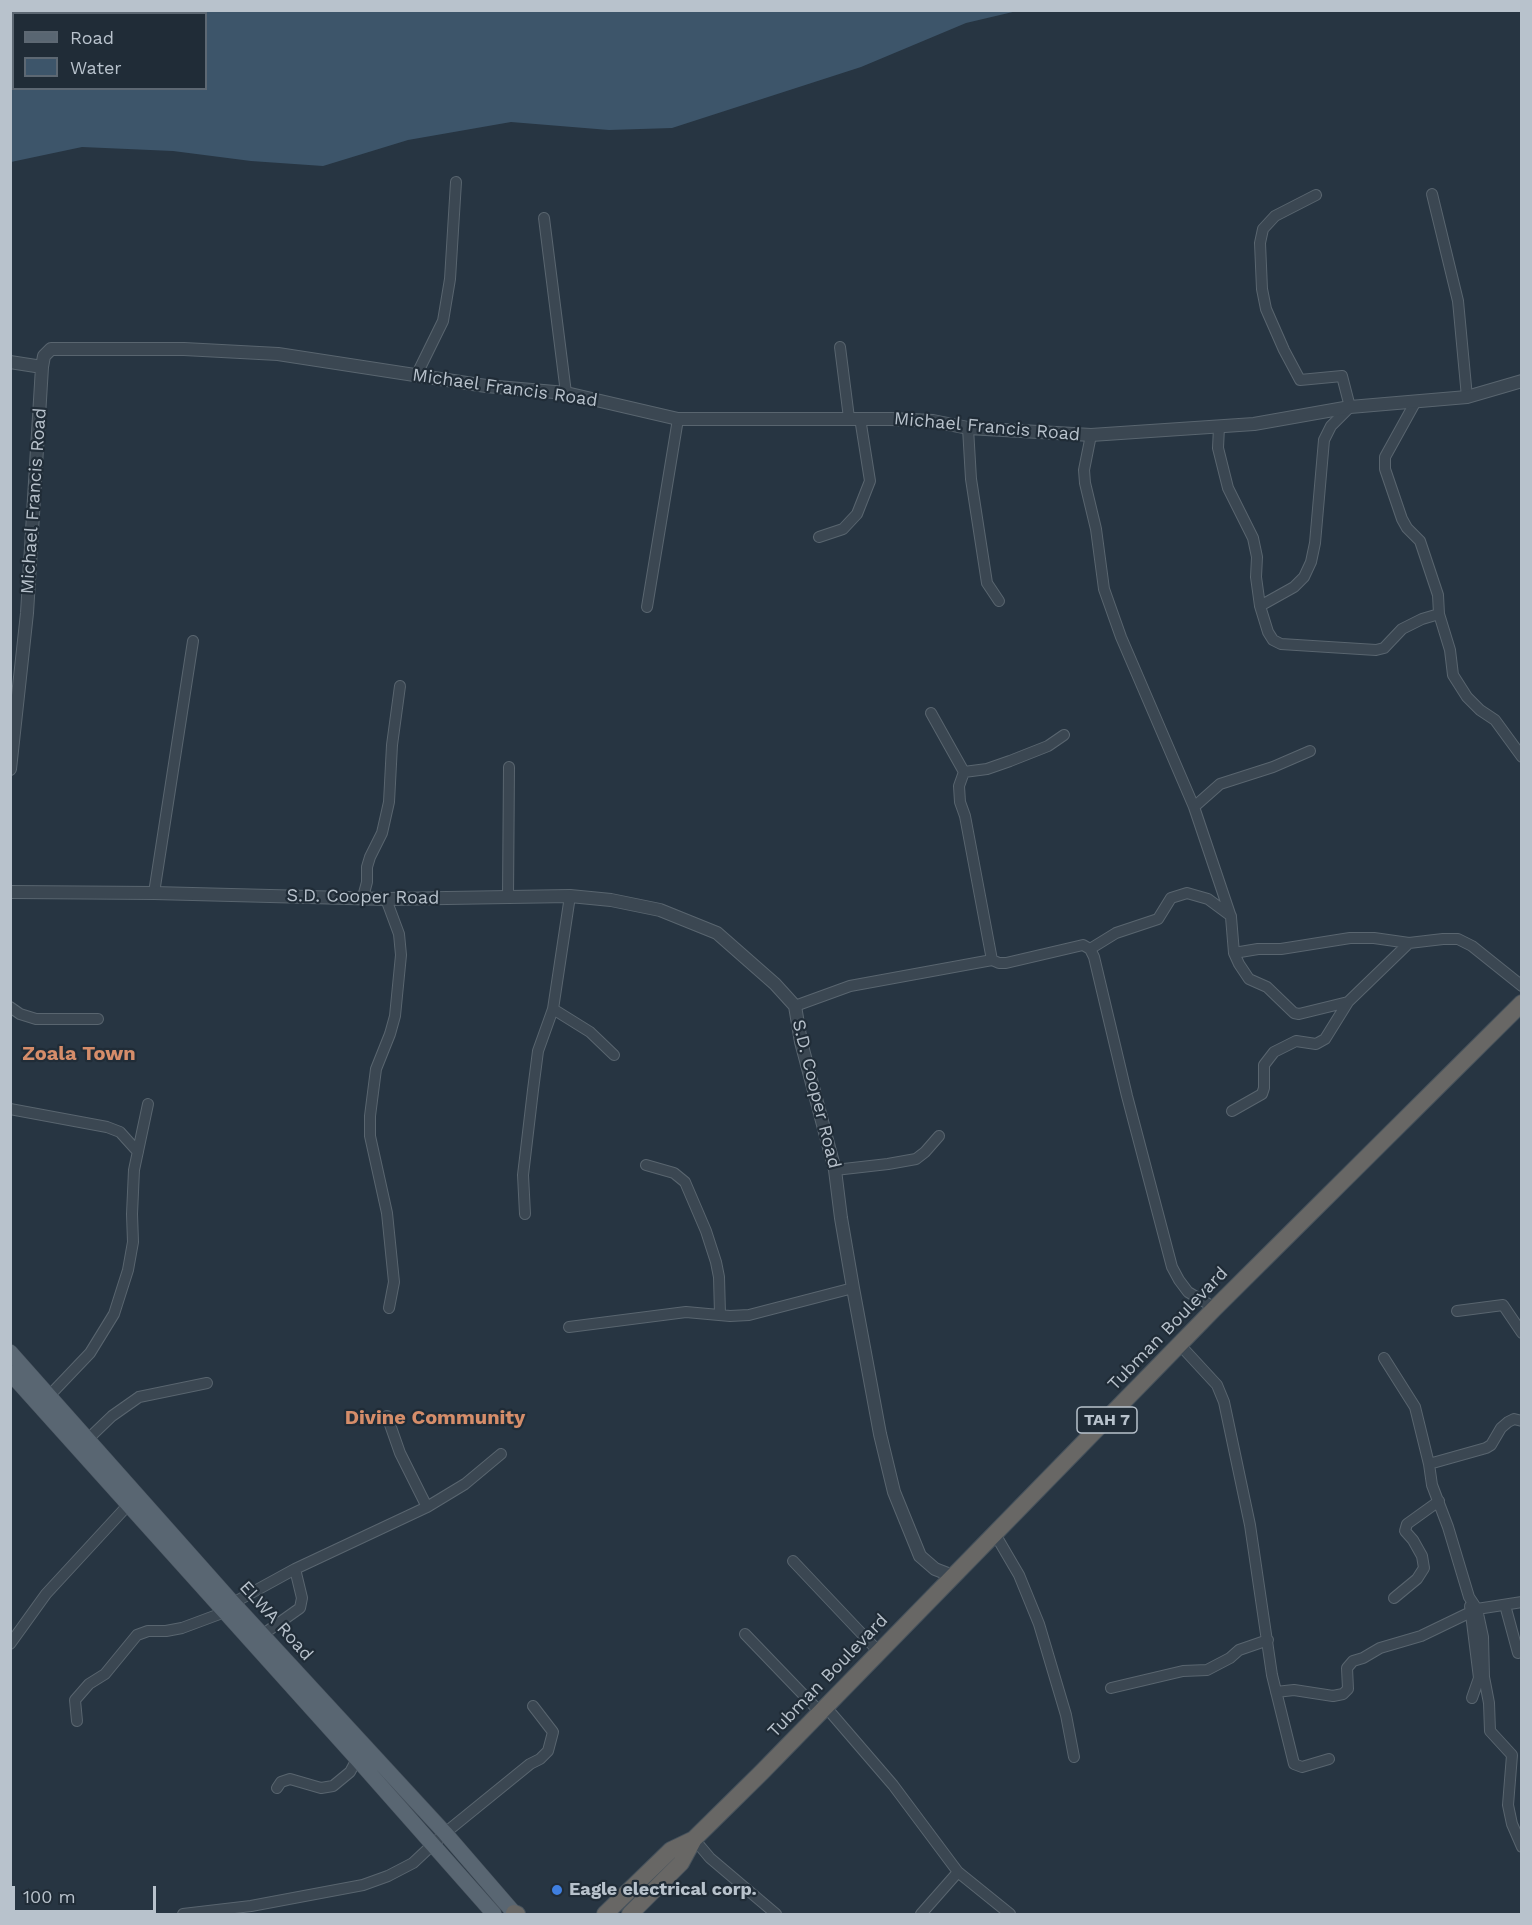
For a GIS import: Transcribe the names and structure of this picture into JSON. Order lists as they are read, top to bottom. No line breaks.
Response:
{"streets":{"highway":["Tubman Boulevard","TAH 7"],"main road":["ELWA Road"],"street":["Michael Francis Road","S.D. Cooper Road"]},"crossings":[["S.D. Cooper Road","Tubman Boulevard"]],"districts":["Zoala Town","Divine Community"],"places":["Eagle electrical corp."],"legend":["Road","Water"],"scale_bar":"100 m"}
